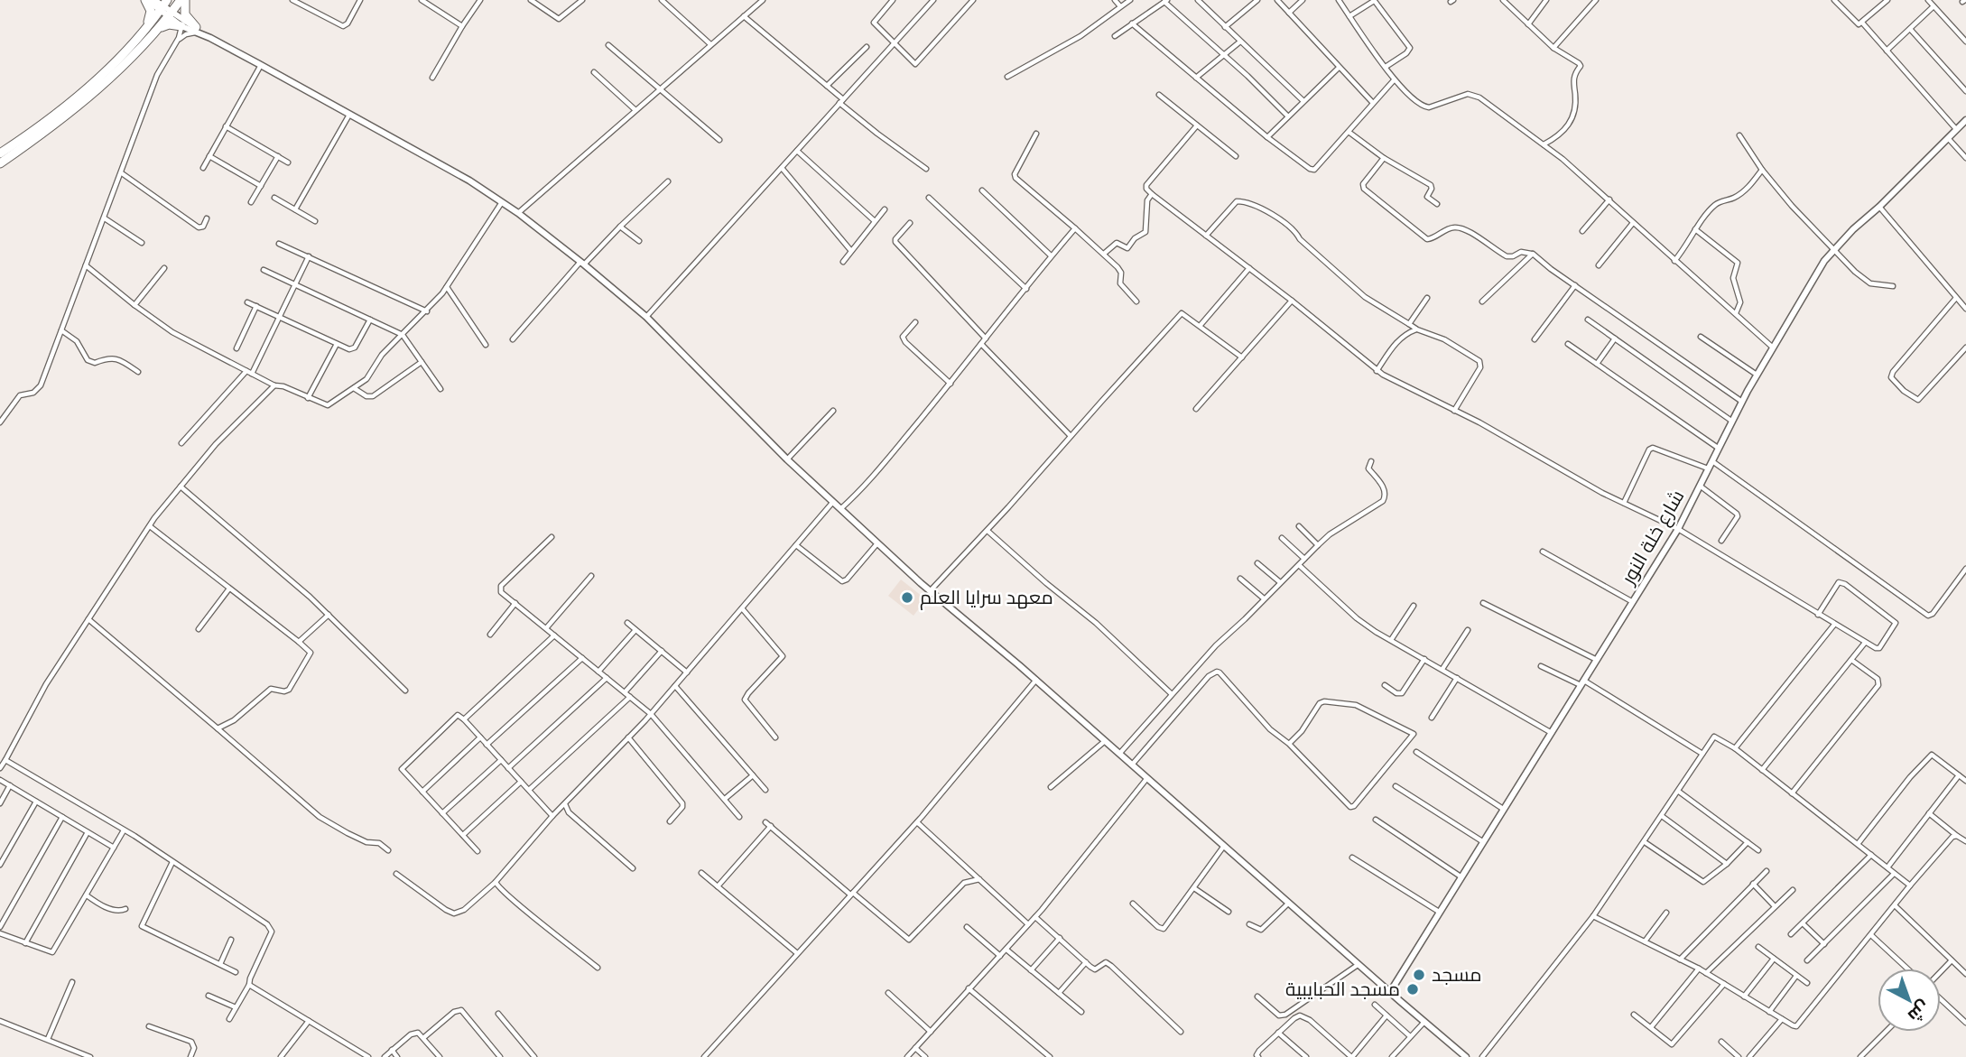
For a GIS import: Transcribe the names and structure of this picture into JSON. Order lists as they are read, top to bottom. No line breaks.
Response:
{"streets":{"main road":["شارع خلة النور"]},"places":["معهد سرايا العلم","مسجد","مسجد الحبايبية"],"north":"bottom right"}
